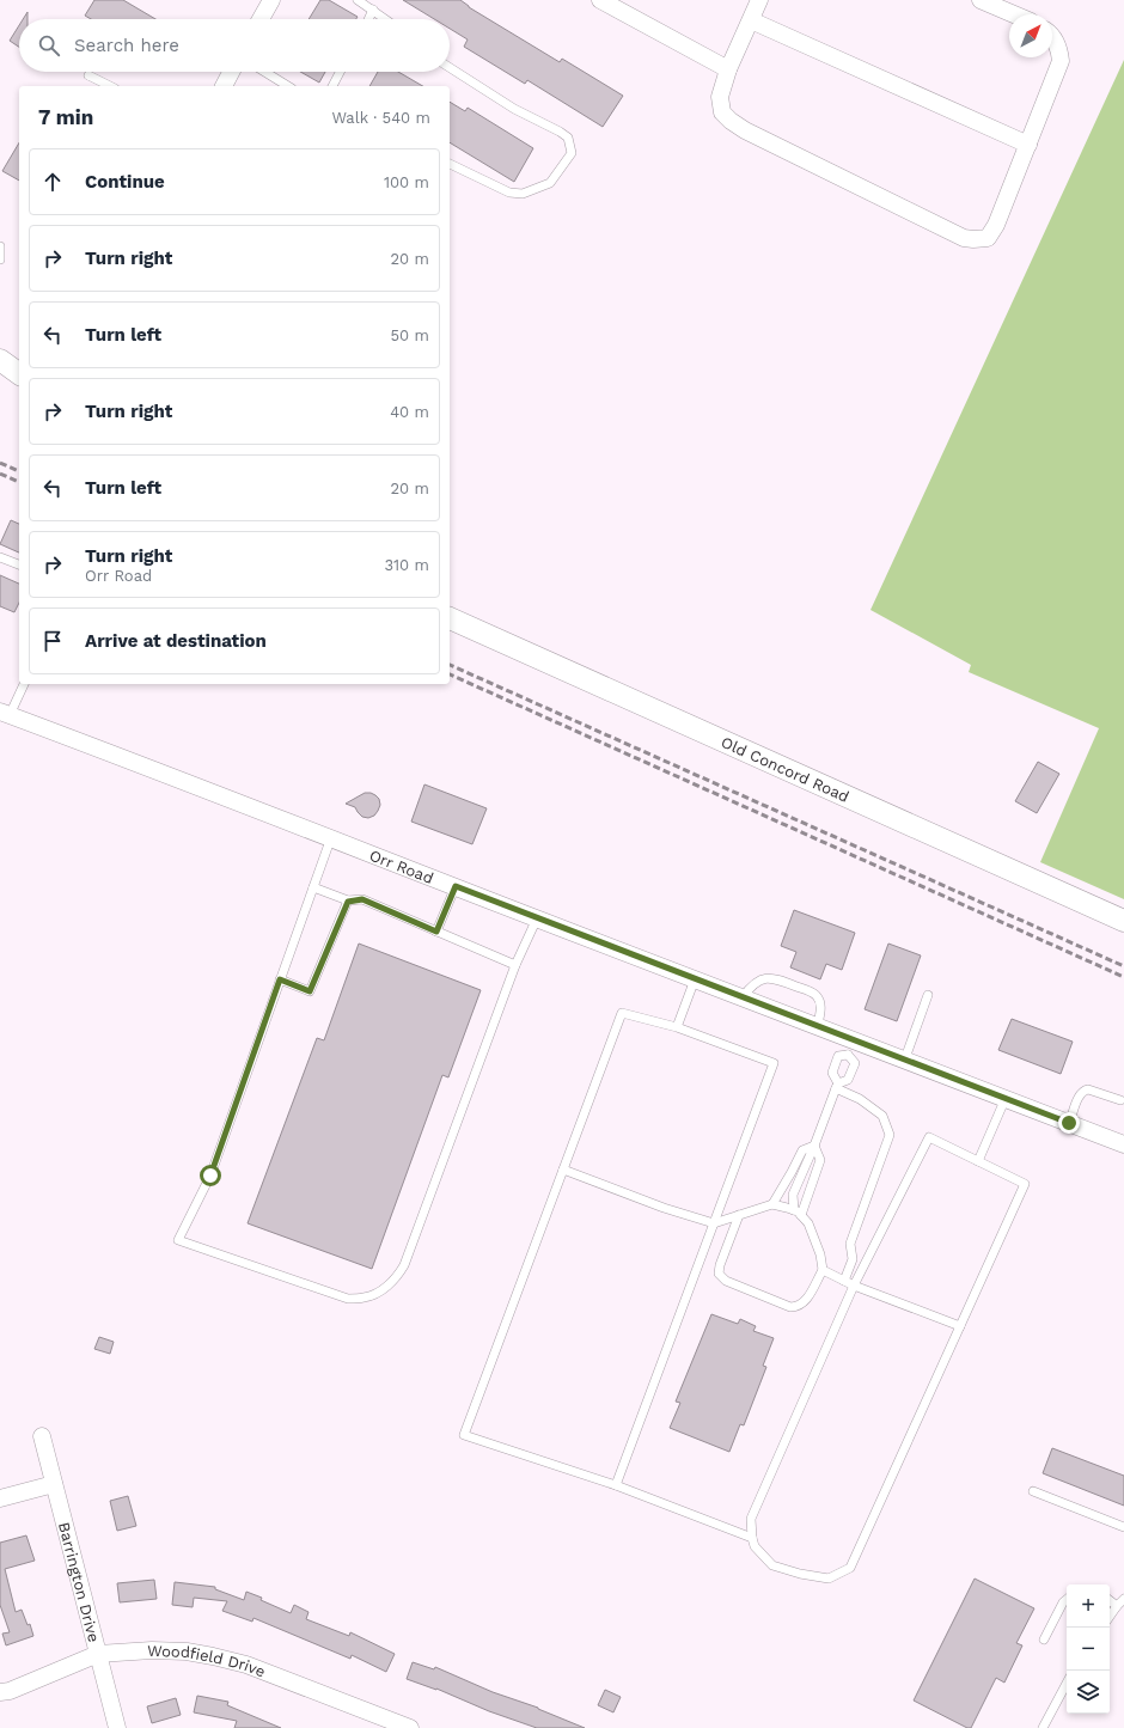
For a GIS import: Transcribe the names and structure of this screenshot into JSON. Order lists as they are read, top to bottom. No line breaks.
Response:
{"streets":{"street":["Old Concord Road","Orr Road","Barrington Drive","Woodfield Drive"]},"crossings":[["Barrington Drive","Woodfield Drive"]],"north":"top right","page":{"search":"Search here","heading":["7 min","Walk · 540 m"],"list":[["Continue","100 m"],["Turn right","20 m"],["Turn left","50 m"],["Turn right","40 m"],["Turn left","20 m"],["Turn right","Orr Road","310 m"],"Arrive at destination"],"map_buttons":["+","−"]}}
